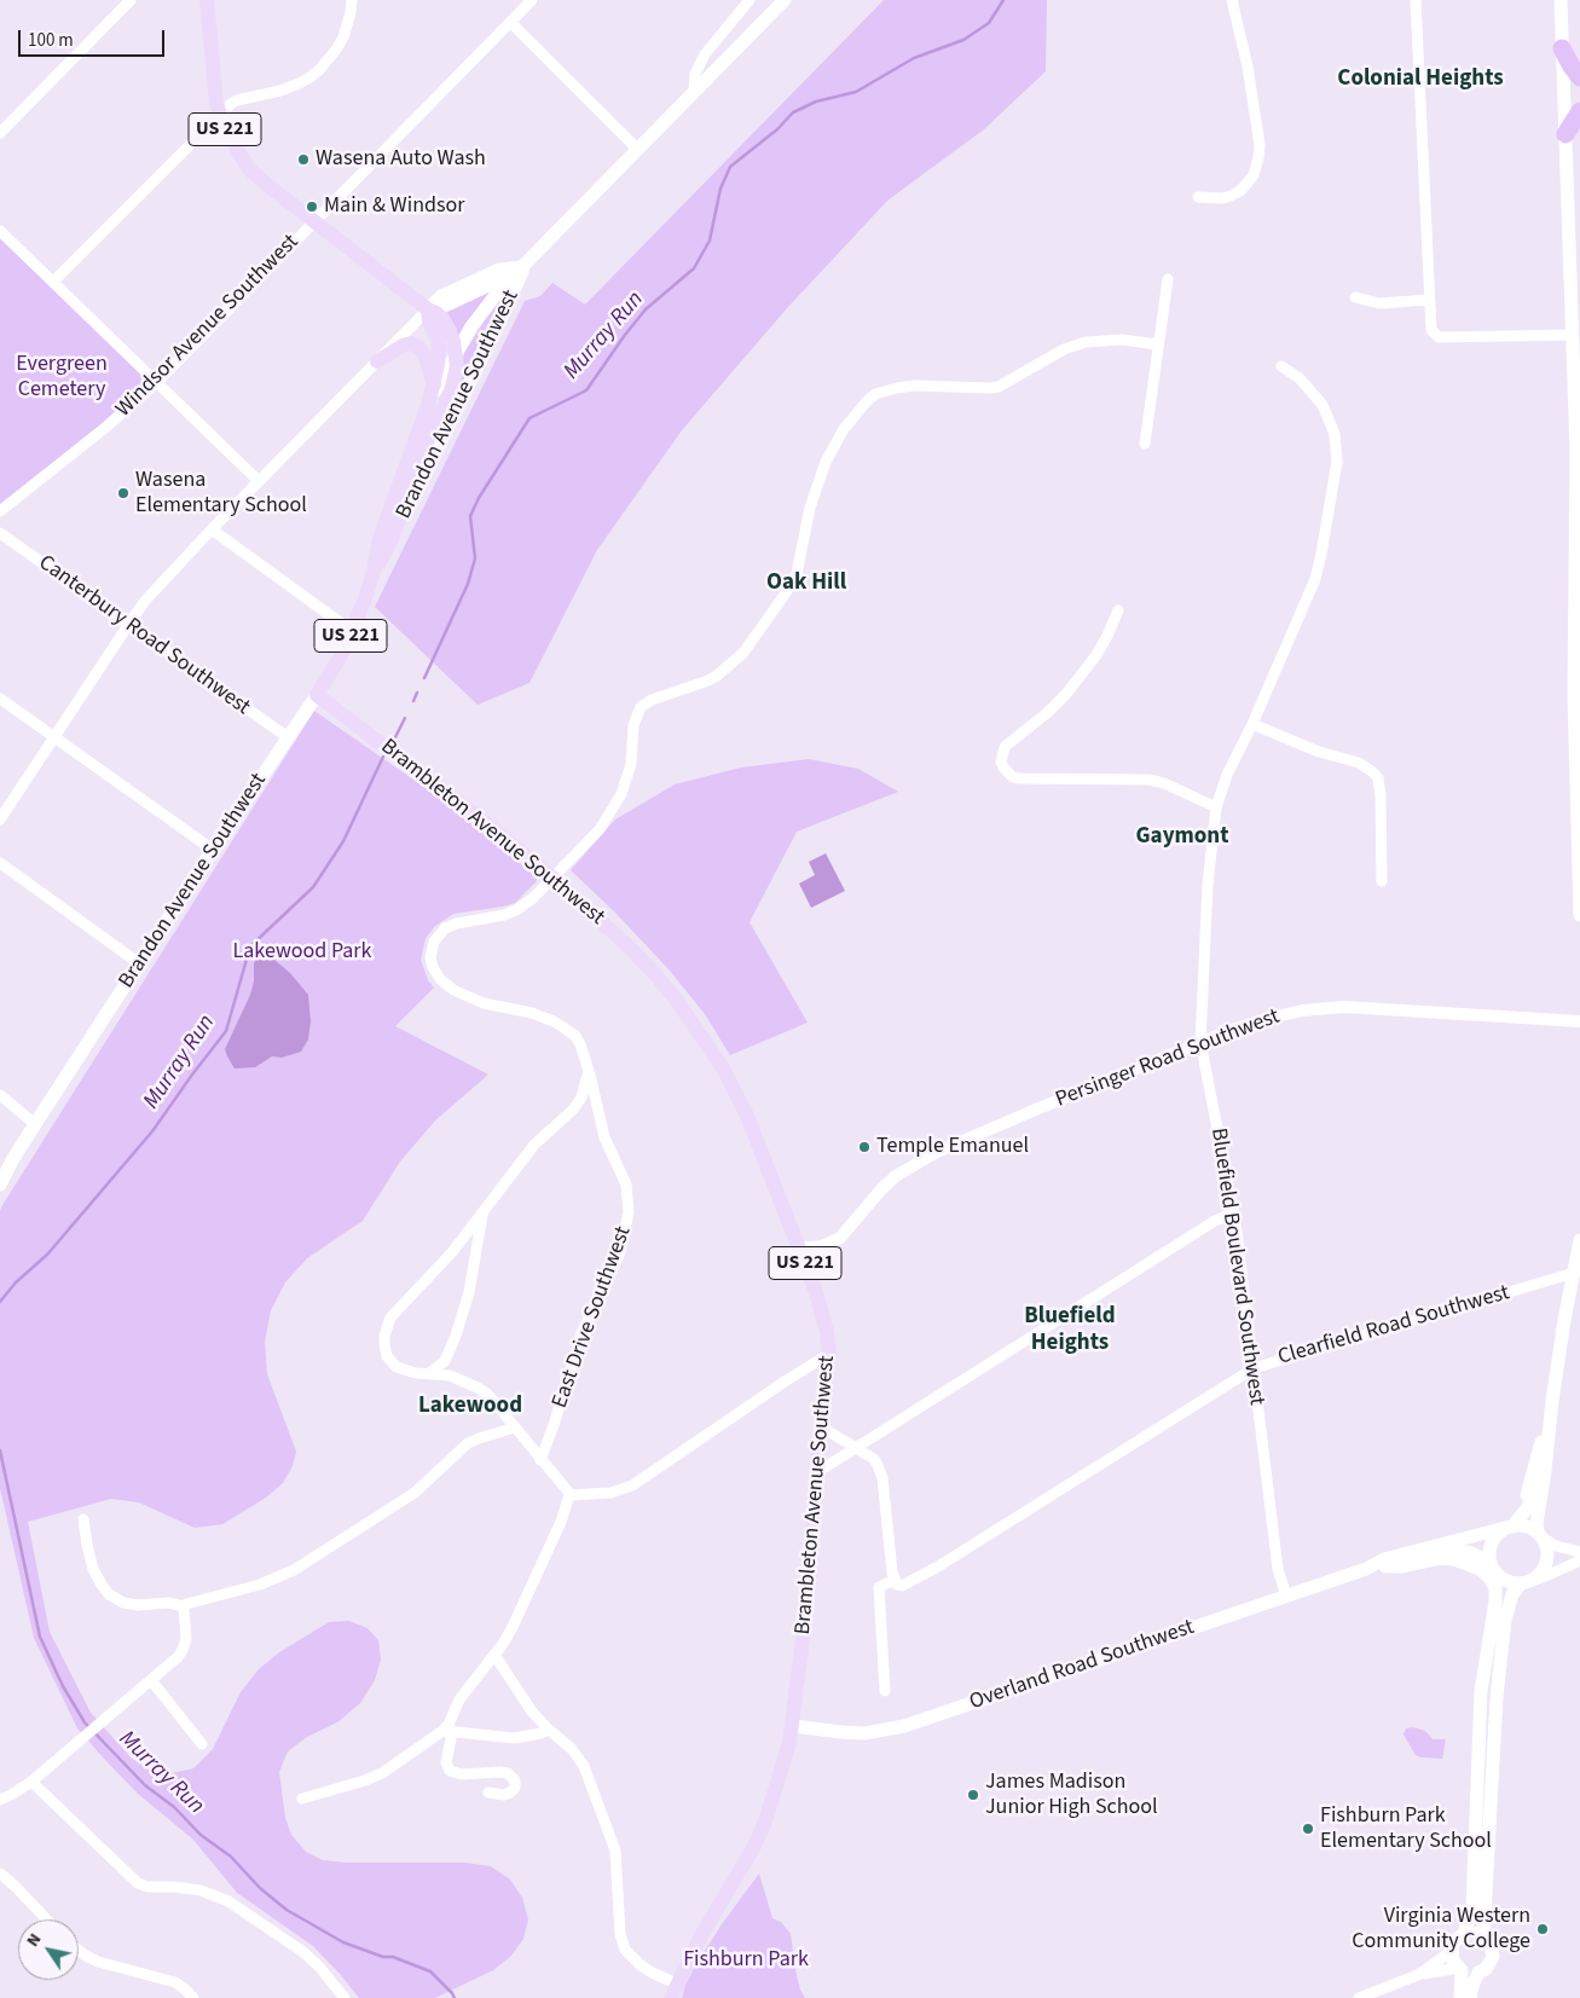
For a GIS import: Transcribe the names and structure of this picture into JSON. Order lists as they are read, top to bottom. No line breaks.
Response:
{"streets":{"main road":["US 221","Brandon Avenue Southwest","Brambleton Avenue Southwest","Overland Road Southwest"],"street":["Windsor Avenue Southwest","Canterbury Road Southwest","Persinger Road Southwest","Bluefield Boulevard Southwest","East Drive Southwest","Clearfield Road Southwest"]},"crossings":[["US 221","Windsor Avenue Southwest"],["US 221","Brandon Avenue Southwest"],["Brandon Avenue Southwest","Canterbury Road Southwest"],["Brandon Avenue Southwest","Brambleton Avenue Southwest"],["Brambleton Avenue Southwest","Persinger Road Southwest"],["Brambleton Avenue Southwest","East Drive Southwest"],["Brambleton Avenue Southwest","Overland Road Southwest"],["Persinger Road Southwest","Bluefield Boulevard Southwest"],["Bluefield Boulevard Southwest","Clearfield Road Southwest"],["Bluefield Boulevard Southwest","Overland Road Southwest"]],"districts":["Colonial Heights","Oak Hill","Gaymont","Bluefield Heights","Lakewood"],"water":["Murray Run"],"parks":["Evergreen Cemetery","Lakewood Park","Fishburn Park"],"places":["Wasena Auto Wash","Main & Windsor","Wasena Elementary School","Temple Emanuel","James Madison Junior High School","Fishburn Park Elementary School","Virginia Western Community College"],"scale_bar":"100 m","north":"top left"}
